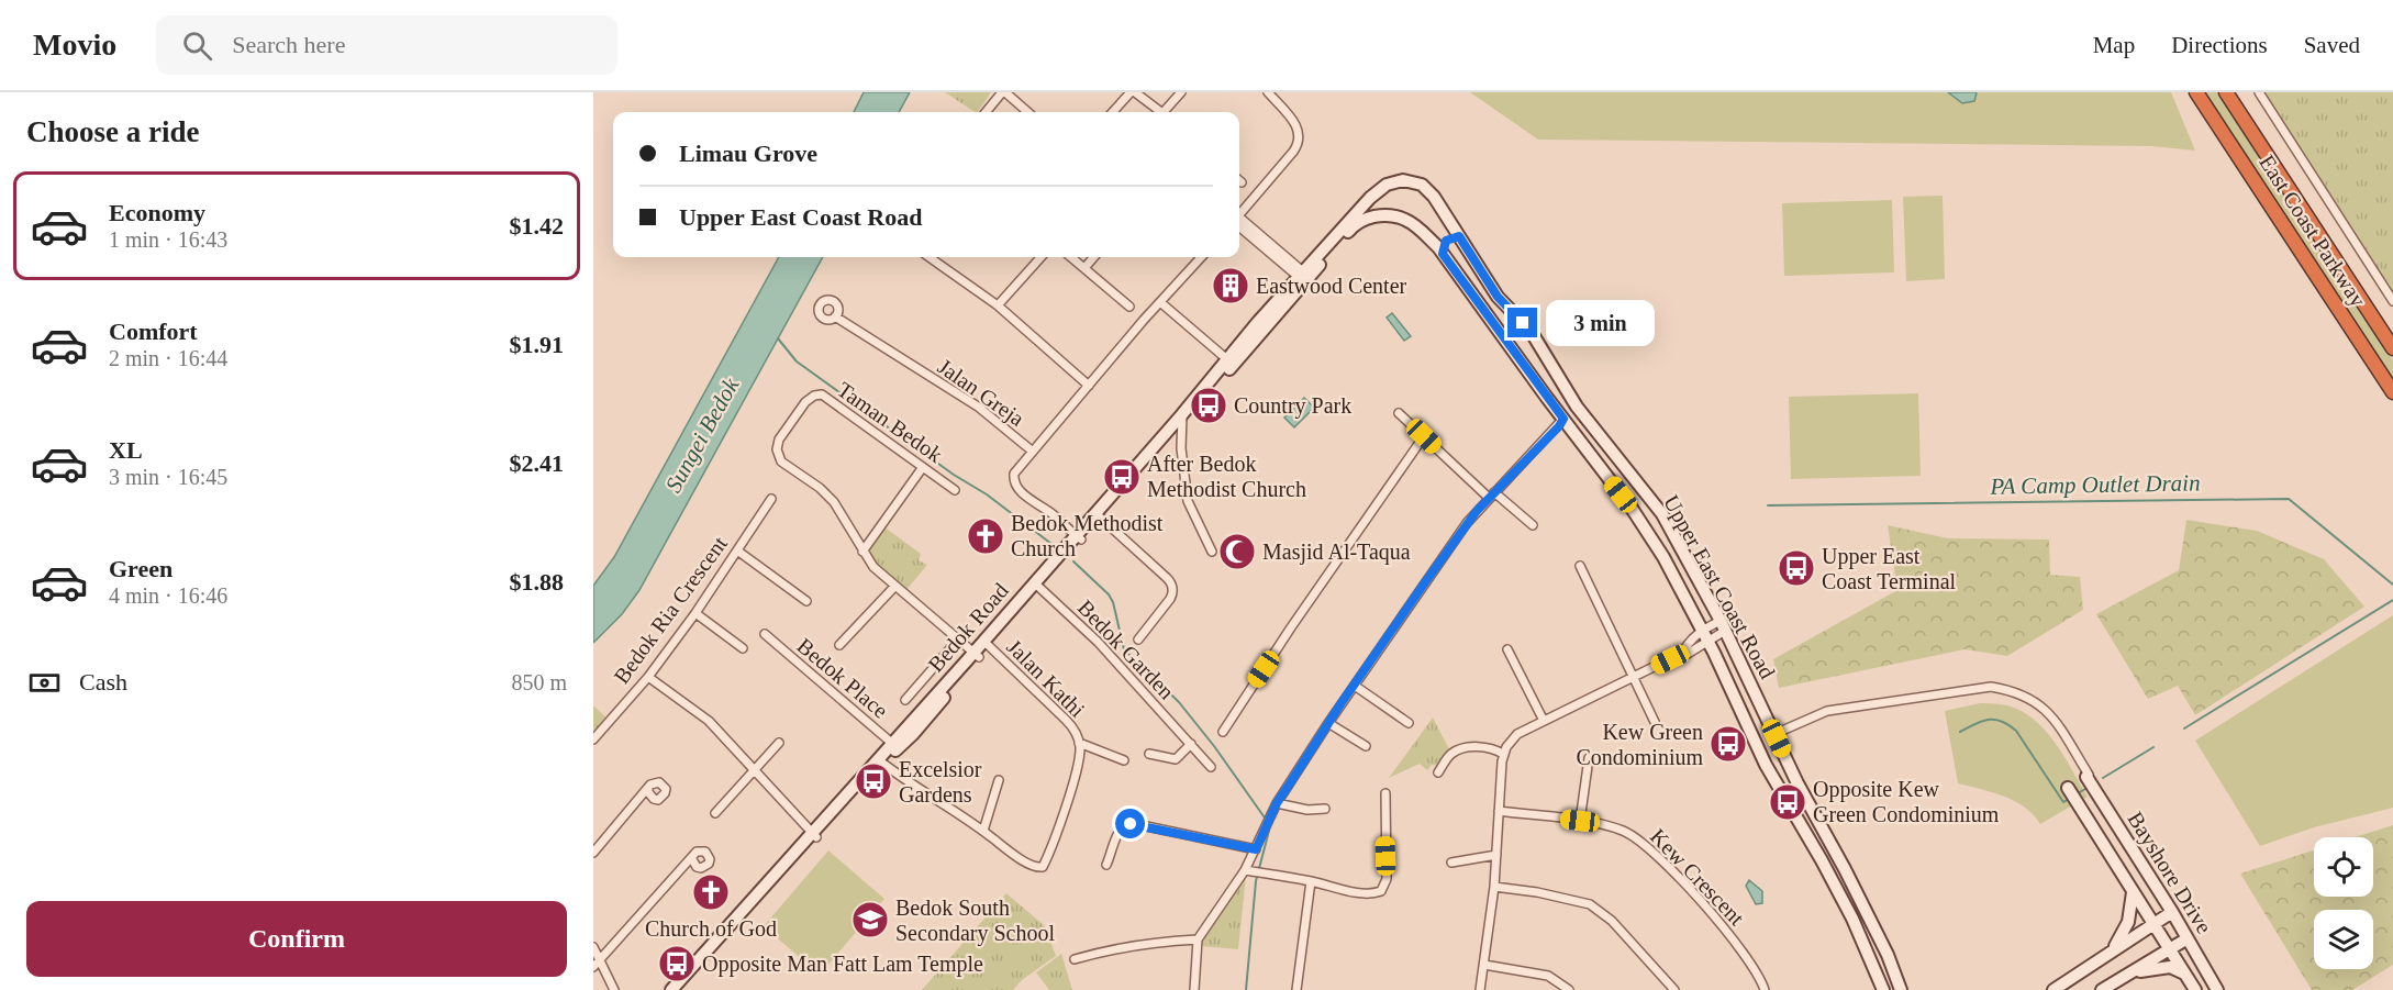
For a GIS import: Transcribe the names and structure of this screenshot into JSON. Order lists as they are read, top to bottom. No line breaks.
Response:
{"streets":{"highway":["East Coast Parkway"],"main road":["Upper East Coast Road","Bedok Road","Bayshore Drive"],"street":["Jalan Greja","Taman Bedok","Bedok Ria Crescent","Bedok Garden","Bedok Place","Jalan Kathi","Kew Crescent"]},"crossings":[["Jalan Greja","Bedok Road"],["Taman Bedok","Bedok Road"],["Upper East Coast Road","Bedok Road"],["Bedok Road","Bedok Garden"],["Bedok Road","Bedok Place"],["Bedok Road","Jalan Kathi"]],"water":["Sungei Bedok","PA Camp Outlet Drain"],"places":{"building":["Eastwood Center"],"bus stop":["Country Park","After Bedok Methodist Church","Upper East Coast Terminal","Kew Green Condominium","Excelsior Gardens","Opposite Kew Green Condominium","Opposite Man Fatt Lam Temple"],"church":["Bedok Methodist Church","Church of God"],"mosque":["Masjid Al-Taqua"],"school or university":["Bedok South Secondary School"]},"page":{"header":"Movio","search":"Search here","nav":["Map","Directions","Saved"],"heading":"Choose a ride","banner":["Limau Grove","Upper East Coast Road"],"list":[{"name":"Economy","note":"1 min · 16:43","value":"$1.42"},{"name":"Comfort","note":"2 min · 16:44","value":"$1.91"},{"name":"XL","note":"3 min · 16:45","value":"$2.41"},{"name":"Green","note":"4 min · 16:46","value":"$1.88"}],"bubble":"3 min","pay":["Cash","850 m"],"buttons":"Confirm"}}
